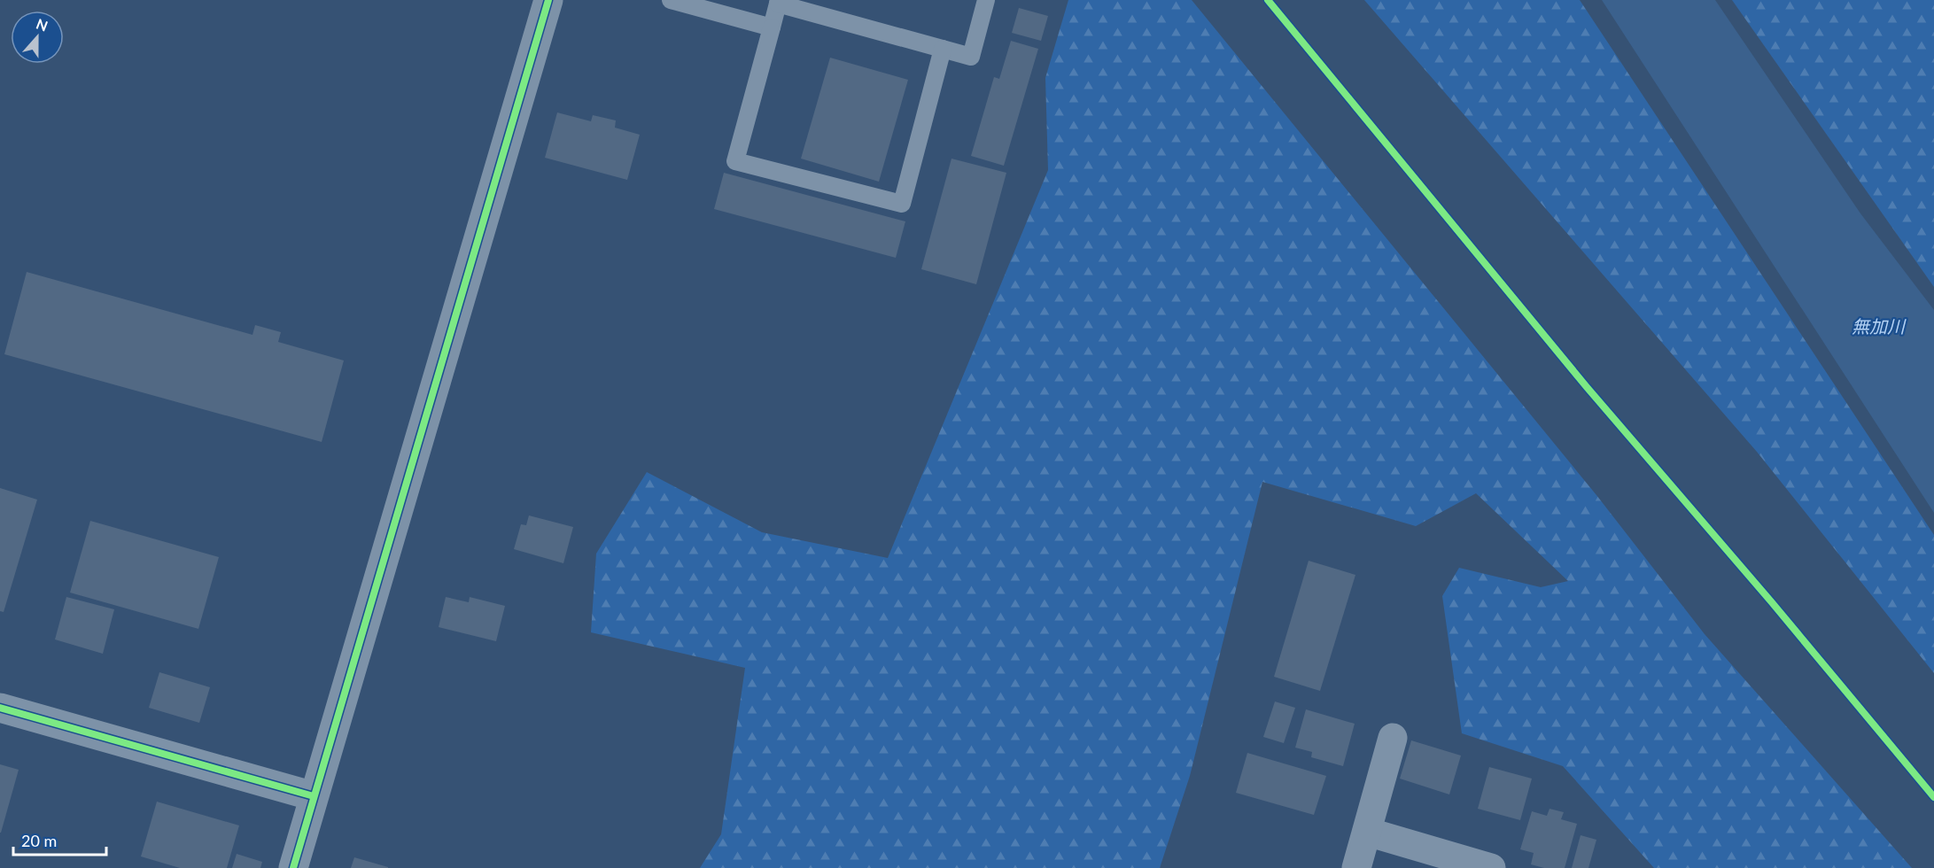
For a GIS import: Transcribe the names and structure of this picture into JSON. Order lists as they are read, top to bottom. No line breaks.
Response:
{"water":["無加川"],"scale_bar":"20 m","north":"top"}
